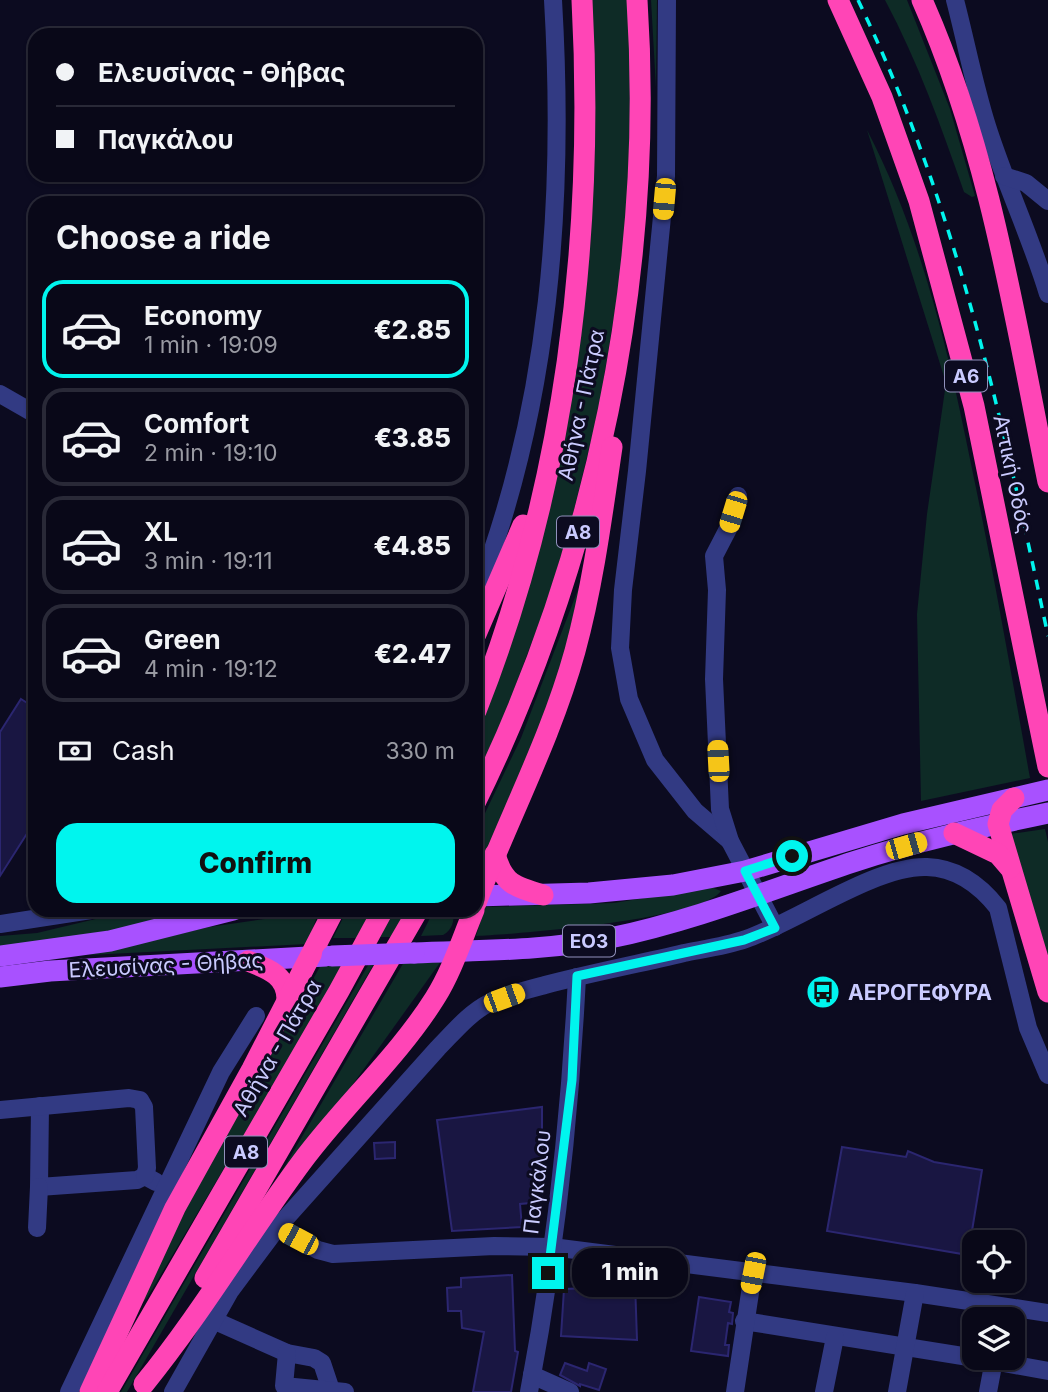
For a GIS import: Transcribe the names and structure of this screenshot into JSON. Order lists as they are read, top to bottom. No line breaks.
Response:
{"streets":{"highway":["Α6","Αθήνα - Πάτρα","Αττική Οδός","Α8"],"main road":["ΕΟ3","Ελευσίνας - Θήβας"],"street":["Παγκάλου"]},"crossings":[["ΕΟ3","Ελευσίνας - Θήβας"]],"places":{"bus stop":["ΑΕΡΟΓΕΦΥΡΑ"]},"page":{"banner":["Ελευσίνας - Θήβας","Παγκάλου"],"heading":"Choose a ride","list":[{"name":"Economy","note":"1 min · 19:09","value":"€2.85"},{"name":"Comfort","note":"2 min · 19:10","value":"€3.85"},{"name":"XL","note":"3 min · 19:11","value":"€4.85"},{"name":"Green","note":"4 min · 19:12","value":"€2.47"}],"pay":["Cash","330 m"],"buttons":"Confirm","bubble":"1 min"}}
